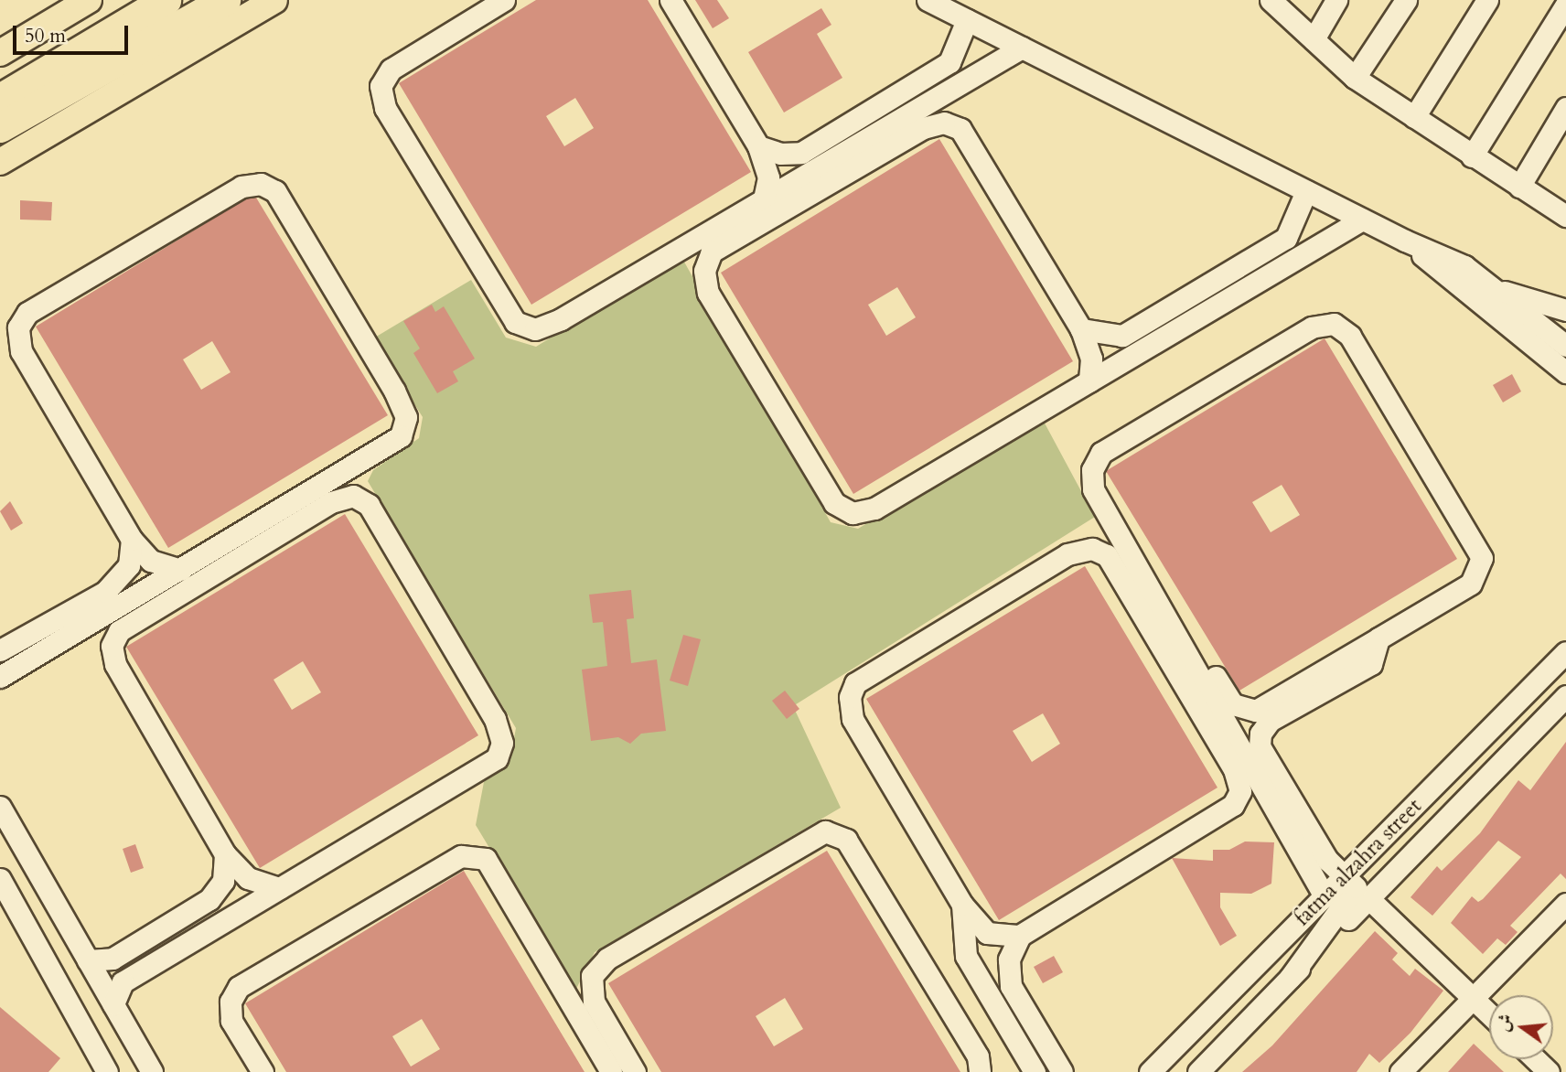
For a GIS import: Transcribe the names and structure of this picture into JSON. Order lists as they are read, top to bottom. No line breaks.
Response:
{"streets":{"street":["fatma alzahra street"]},"scale_bar":"50 m","north":"left"}
